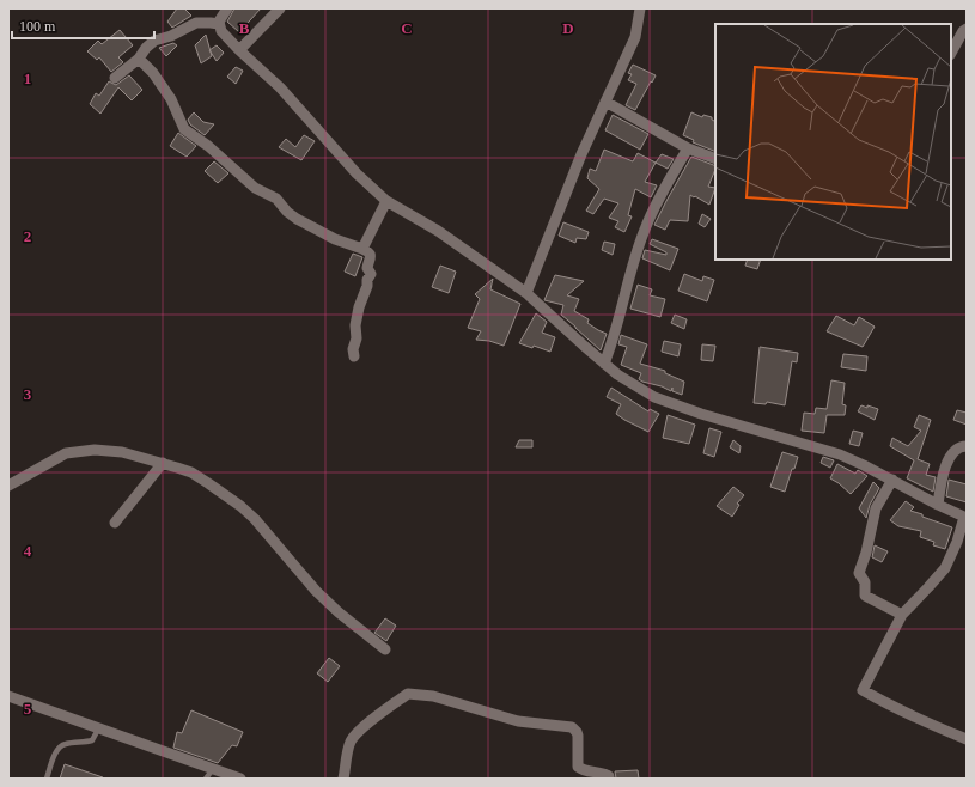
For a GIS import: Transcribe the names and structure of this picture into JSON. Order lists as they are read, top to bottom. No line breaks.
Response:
{"scale_bar":"100 m","grid":{"columns":["B","C","D"],"rows":["1","2","3","4","5"]}}
